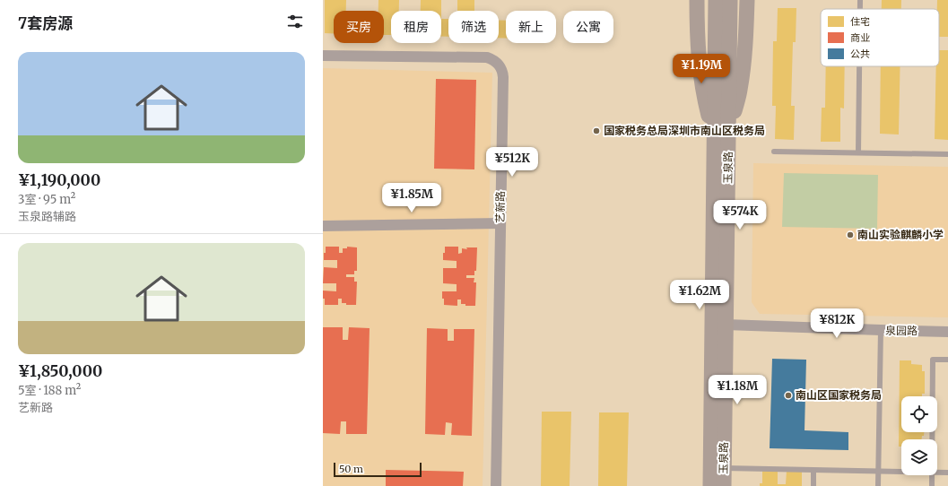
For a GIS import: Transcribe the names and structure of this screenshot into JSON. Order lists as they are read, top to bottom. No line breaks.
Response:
{"streets":{"street":["玉泉路","艺新路","泉园路"]},"crossings":[["玉泉路","泉园路"]],"places":["国家税务总局深圳市南山区税务局","南山实验麒麟小学","南山区国家税务局"],"legend":["住宅","商业","公共"],"scale_bar":"50 m","page":{"heading":"7套房源","chip":["买房","租房","筛选","新上","公寓"],"list":[{"name":"¥1,190,000","note":"3室 · 95 m² · 玉泉路辅路"},{"name":"¥1,850,000","note":"5室 · 188 m² · 艺新路"}],"price":["¥1.19M","¥512K","¥1.85M","¥574K","¥1.62M","¥812K","¥1.18M"],"scale":"50 m"}}
